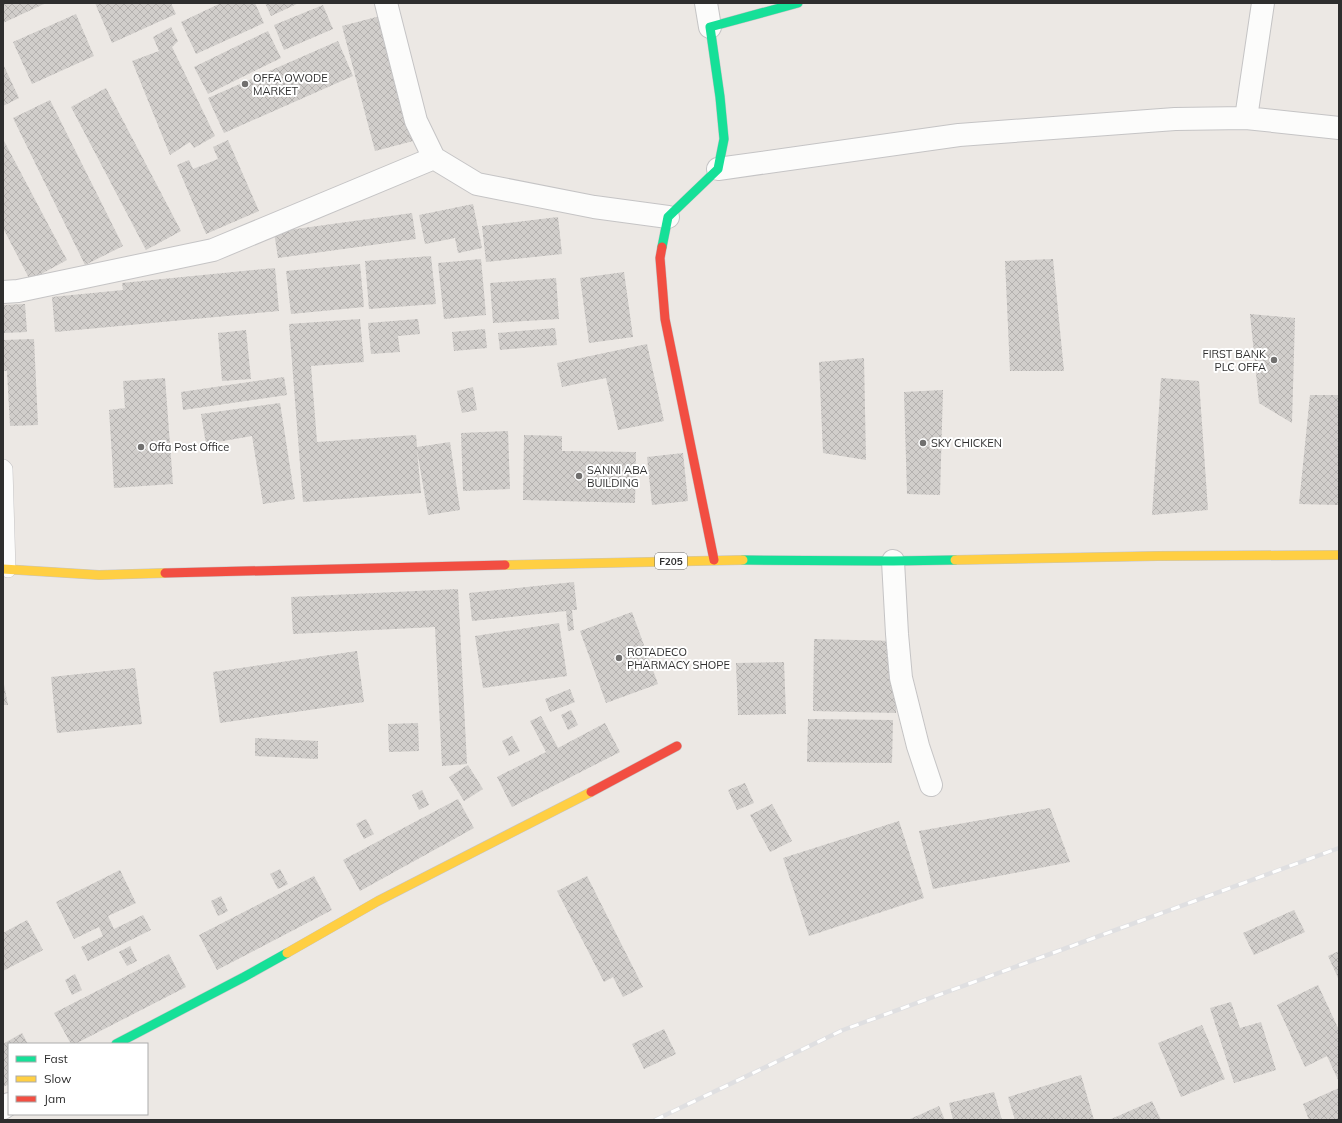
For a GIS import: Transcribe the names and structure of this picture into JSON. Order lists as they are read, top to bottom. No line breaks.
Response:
{"streets":{"main road":["F205"]},"places":["OFFA OWODE MARKET","FIRST BANK PLC OFFA","SKY CHICKEN","Offa Post Office","SANNI ABA BUILDING","ROTADECO PHARMACY SHOPE"],"legend":["Fast","Slow","Jam"]}
